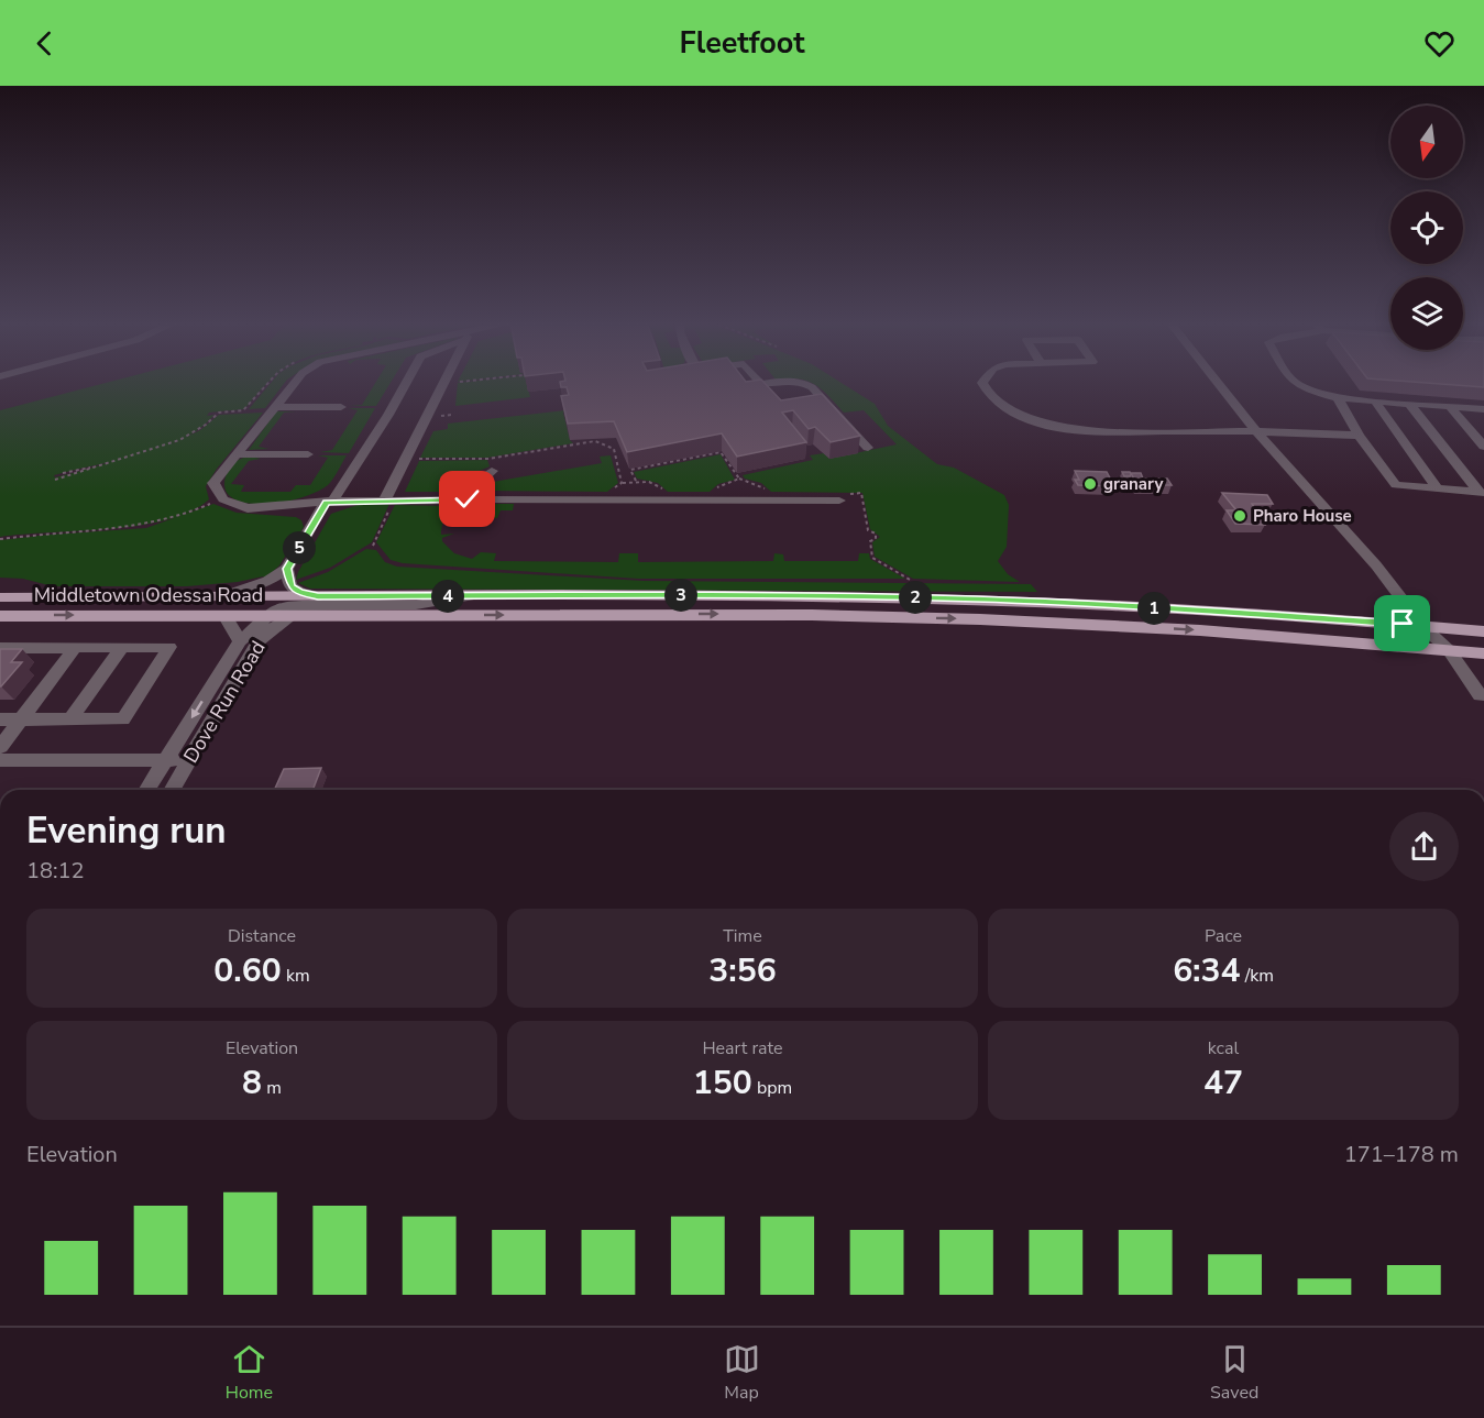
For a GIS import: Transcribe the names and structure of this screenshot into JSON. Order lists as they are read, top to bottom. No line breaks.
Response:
{"streets":{"main road":["Middletown Odessa Road"],"street":["Dove Run Road"]},"crossings":[["Middletown Odessa Road","Dove Run Road"]],"places":["granary","Pharo House"],"north":"bottom","page":{"header":"Fleetfoot","pins":["5","3","4","2","1"],"heading":["Evening run","18:12"],"stats":[["Distance","0.60 km"],["Time","3:56"],["Pace","6:34 /km"],["Elevation","8 m"],["Heart rate","150 bpm"],["kcal","47"]],"chart":["Elevation","171–178 m"],"tabs":["Home","Map","Saved"]}}
